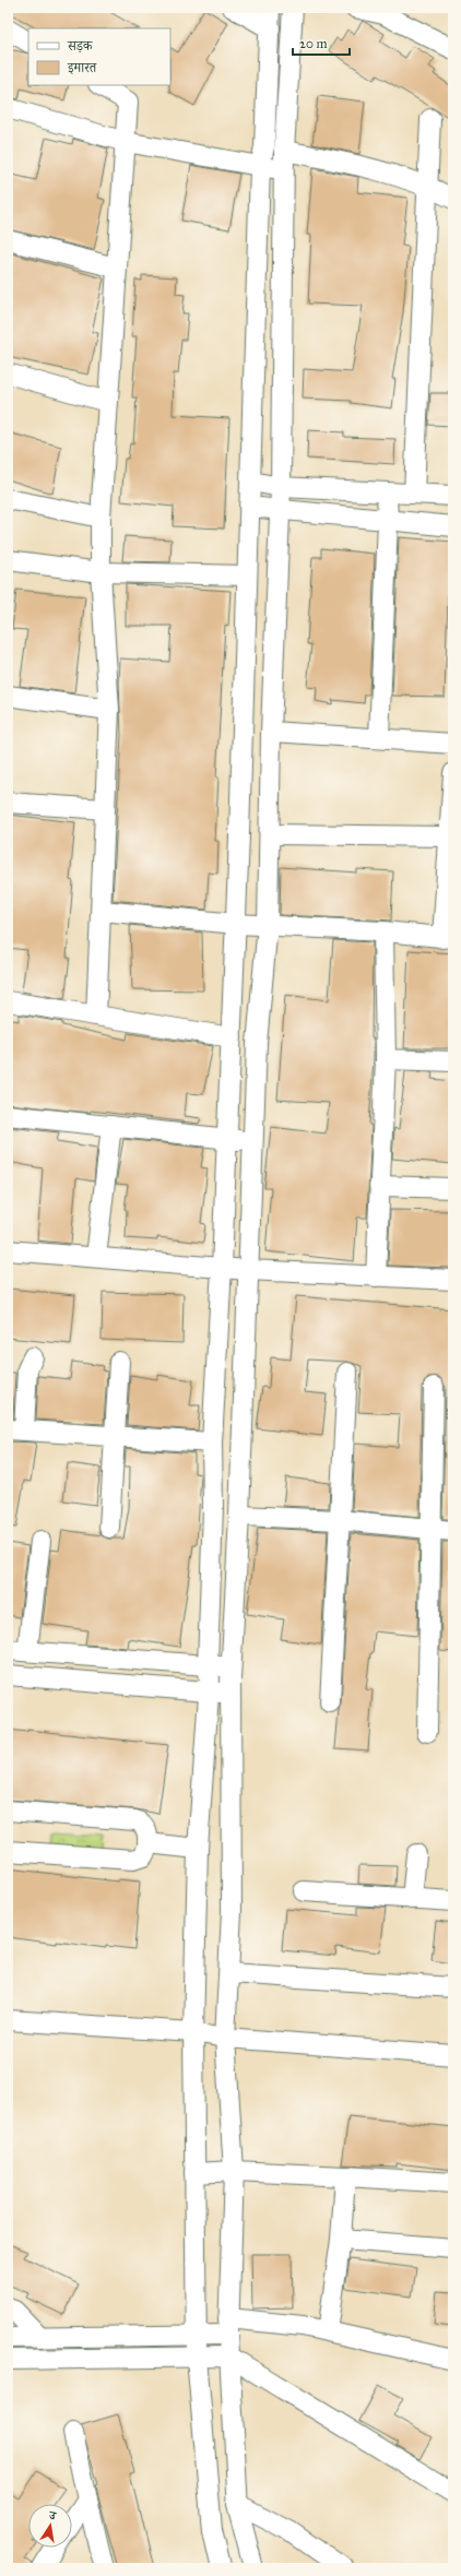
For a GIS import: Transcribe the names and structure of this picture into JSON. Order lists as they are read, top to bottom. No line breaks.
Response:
{"legend":["सड़क","इमारत"],"scale_bar":"20 m","north":"top"}
